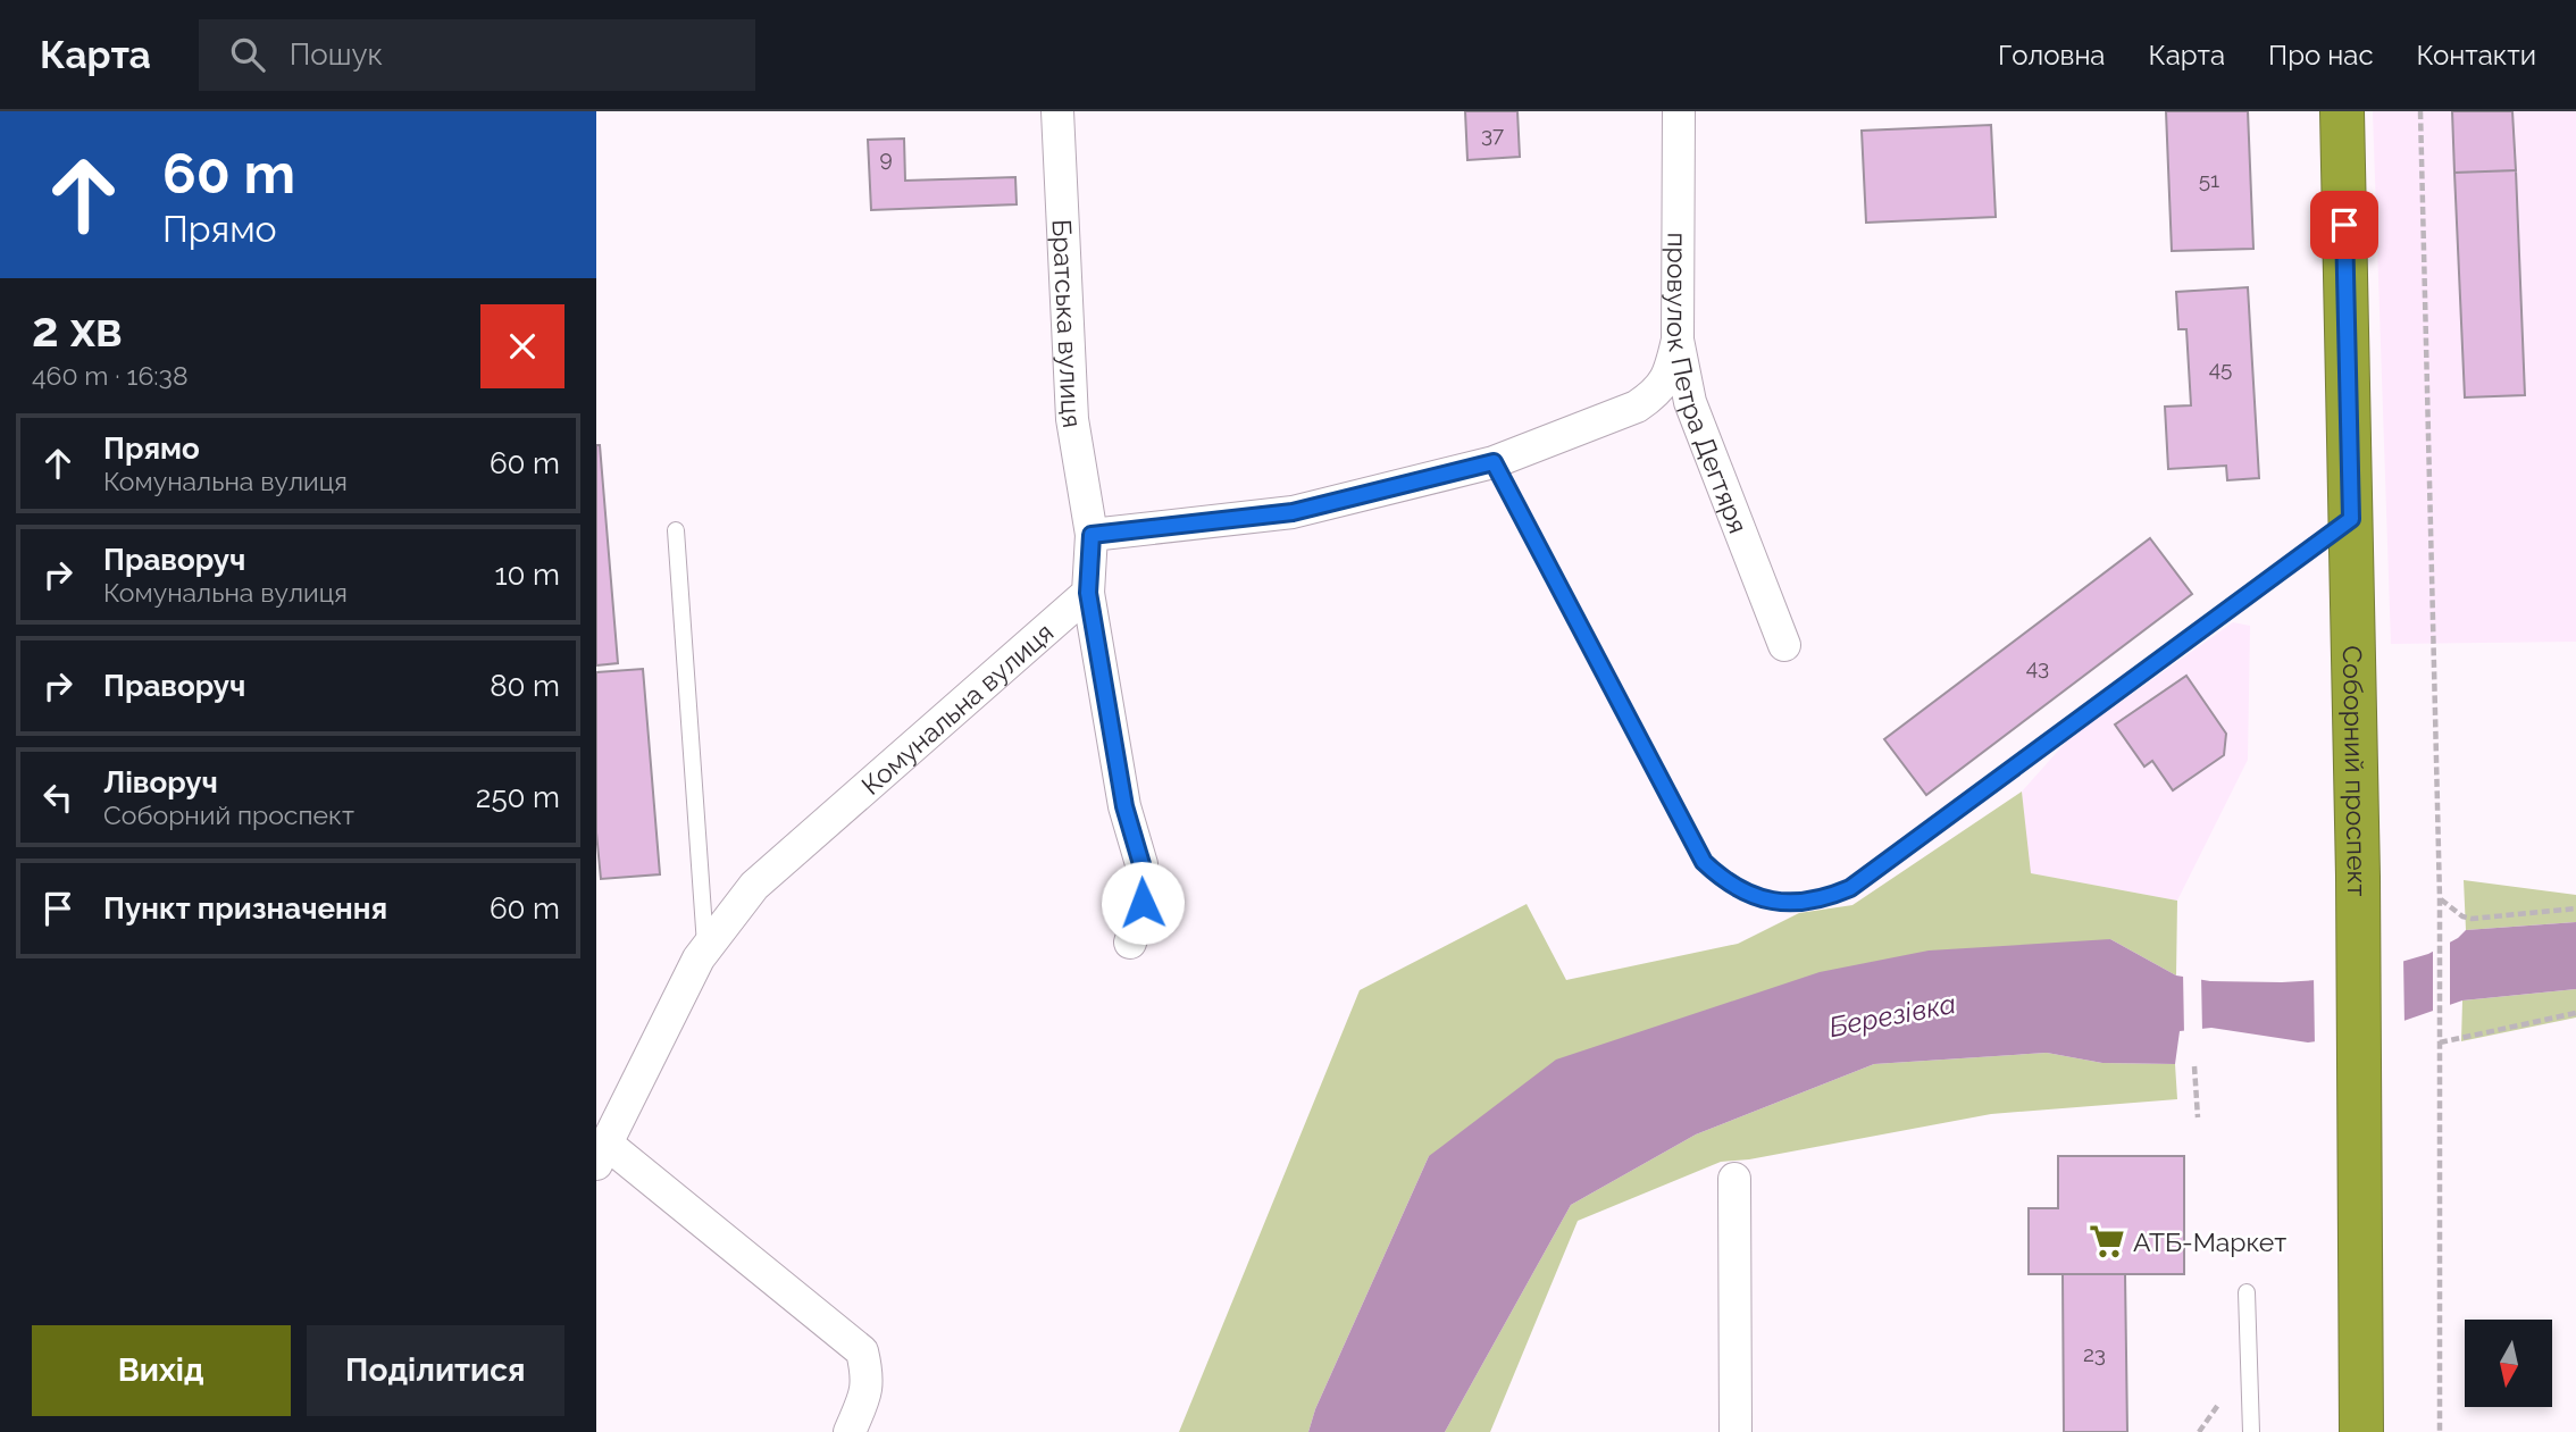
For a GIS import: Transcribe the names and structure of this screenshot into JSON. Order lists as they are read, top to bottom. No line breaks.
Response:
{"streets":{"highway":["Соборний проспект"],"street":["Братська вулиця","провулок Петра Дегтяря","Комунальна вулиця"]},"water":["Березівка"],"places":{"supermarket":["АТБ-Маркет"]},"house_numbers":["37","9","51","45","43","23"],"north":"bottom","page":{"header":"Карта","search":"Пошук","nav":["Головна","Карта","Про нас","Контакти"],"turn":["60 m","Прямо"],"heading":["2 хв","460 m · 16:38"],"list":[{"name":"Прямо","note":"Комунальна вулиця","value":"60 m"},{"name":"Праворуч","note":"Комунальна вулиця","value":"10 m"},{"name":"Праворуч","value":"80 m"},{"name":"Ліворуч","note":"Соборний проспект","value":"250 m"},{"name":"Пункт призначення","value":"60 m"}],"buttons":["Вихід","Поділитися"]}}
